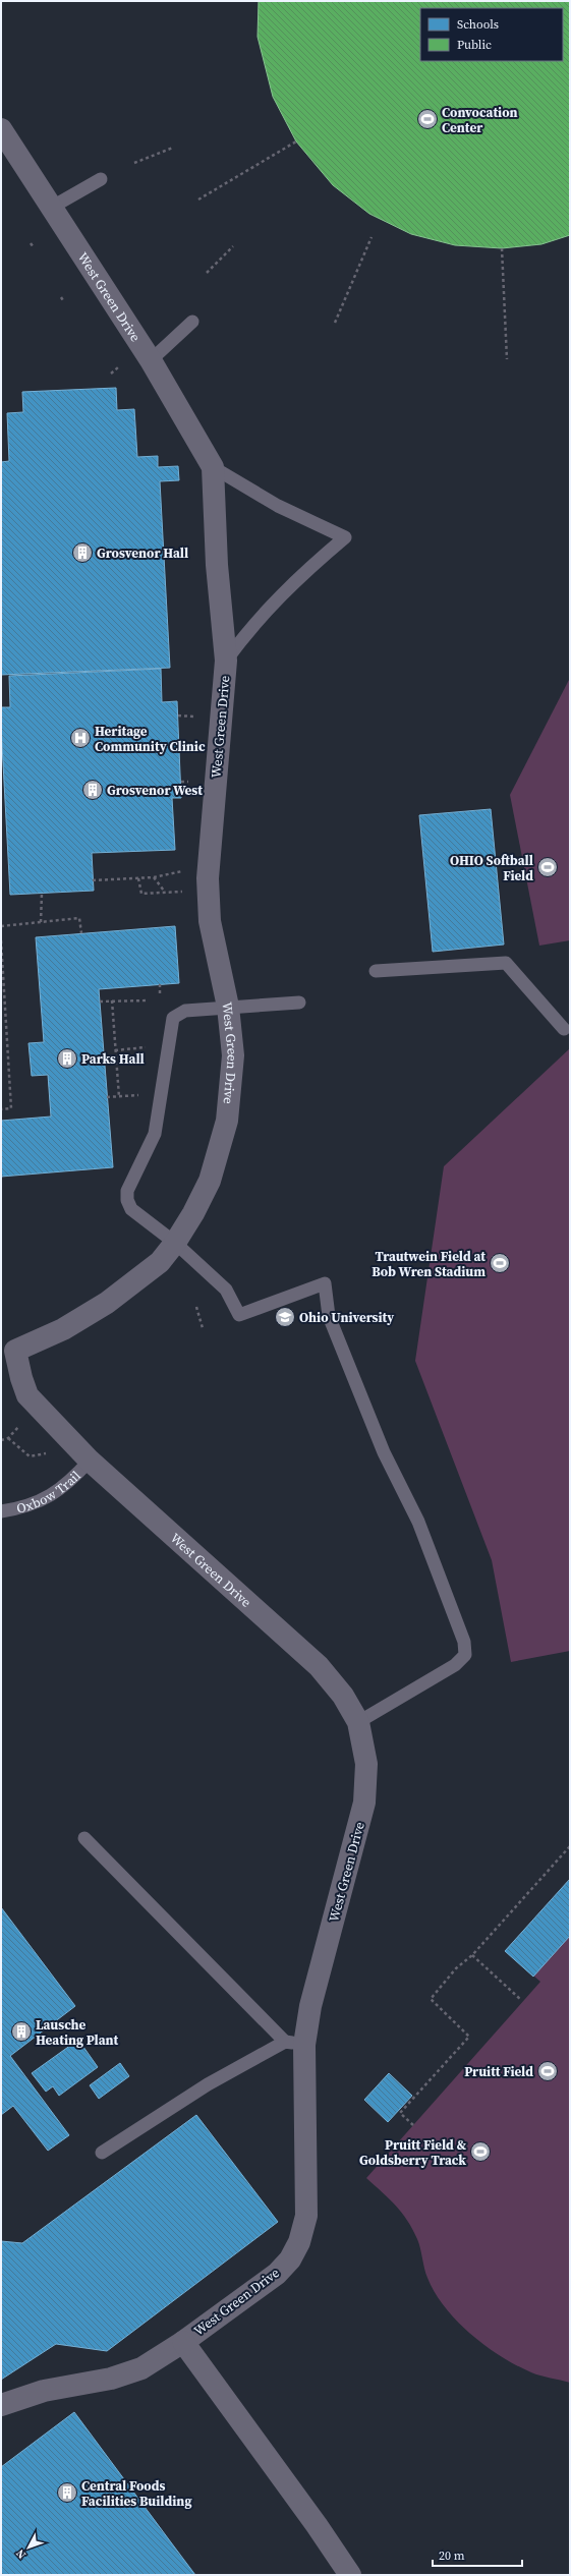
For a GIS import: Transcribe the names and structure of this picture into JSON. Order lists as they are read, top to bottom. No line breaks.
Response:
{"streets":{"street":["West Green Drive"],"lane":["Oxbow Trail"]},"crossings":[["West Green Drive","Oxbow Trail"]],"places":{"sports":["Convocation Center","OHIO Softball Field","Trautwein Field at Bob Wren Stadium","Pruitt Field","Pruitt Field & Goldsberry Track"],"building":["Grosvenor Hall","Grosvenor West","Parks Hall","Lausche Heating Plant","Central Foods Facilities Building"],"hospital":["Heritage Community Clinic"],"school or university":["Ohio University"]},"legend":["Schools","Public"],"scale_bar":"20 m","north":"bottom left"}
